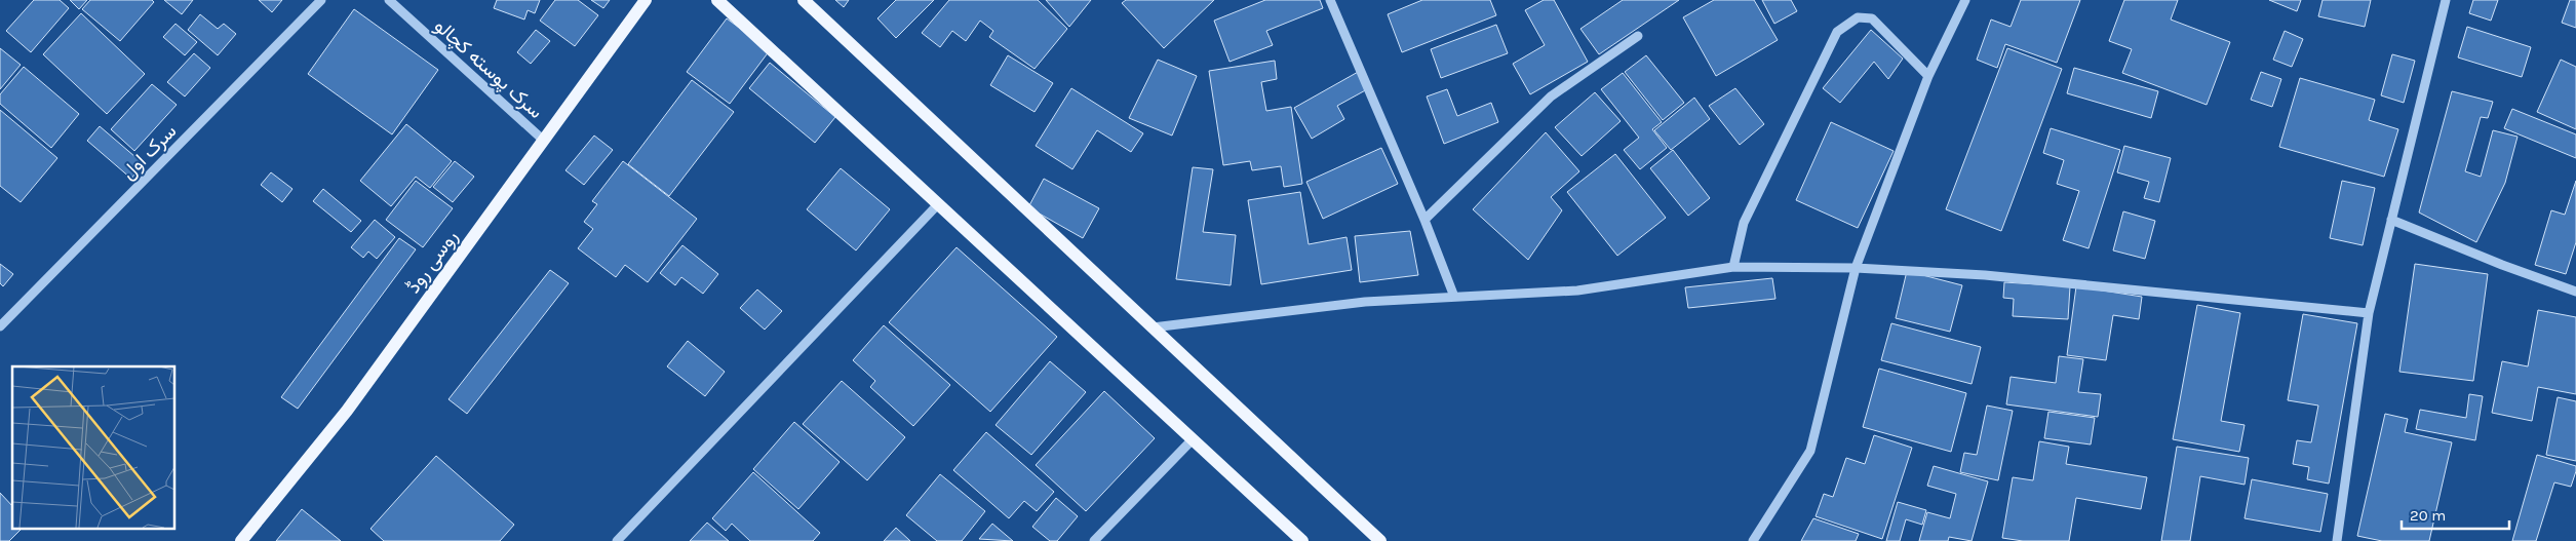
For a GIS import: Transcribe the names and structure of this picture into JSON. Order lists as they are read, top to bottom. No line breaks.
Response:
{"streets":{"main road":["روسی روڈ"],"street":["سرک پوسته کچالو","سرک اول"]},"crossings":[["سرک پوسته کچالو","روسی روڈ"]],"scale_bar":"20 m"}
